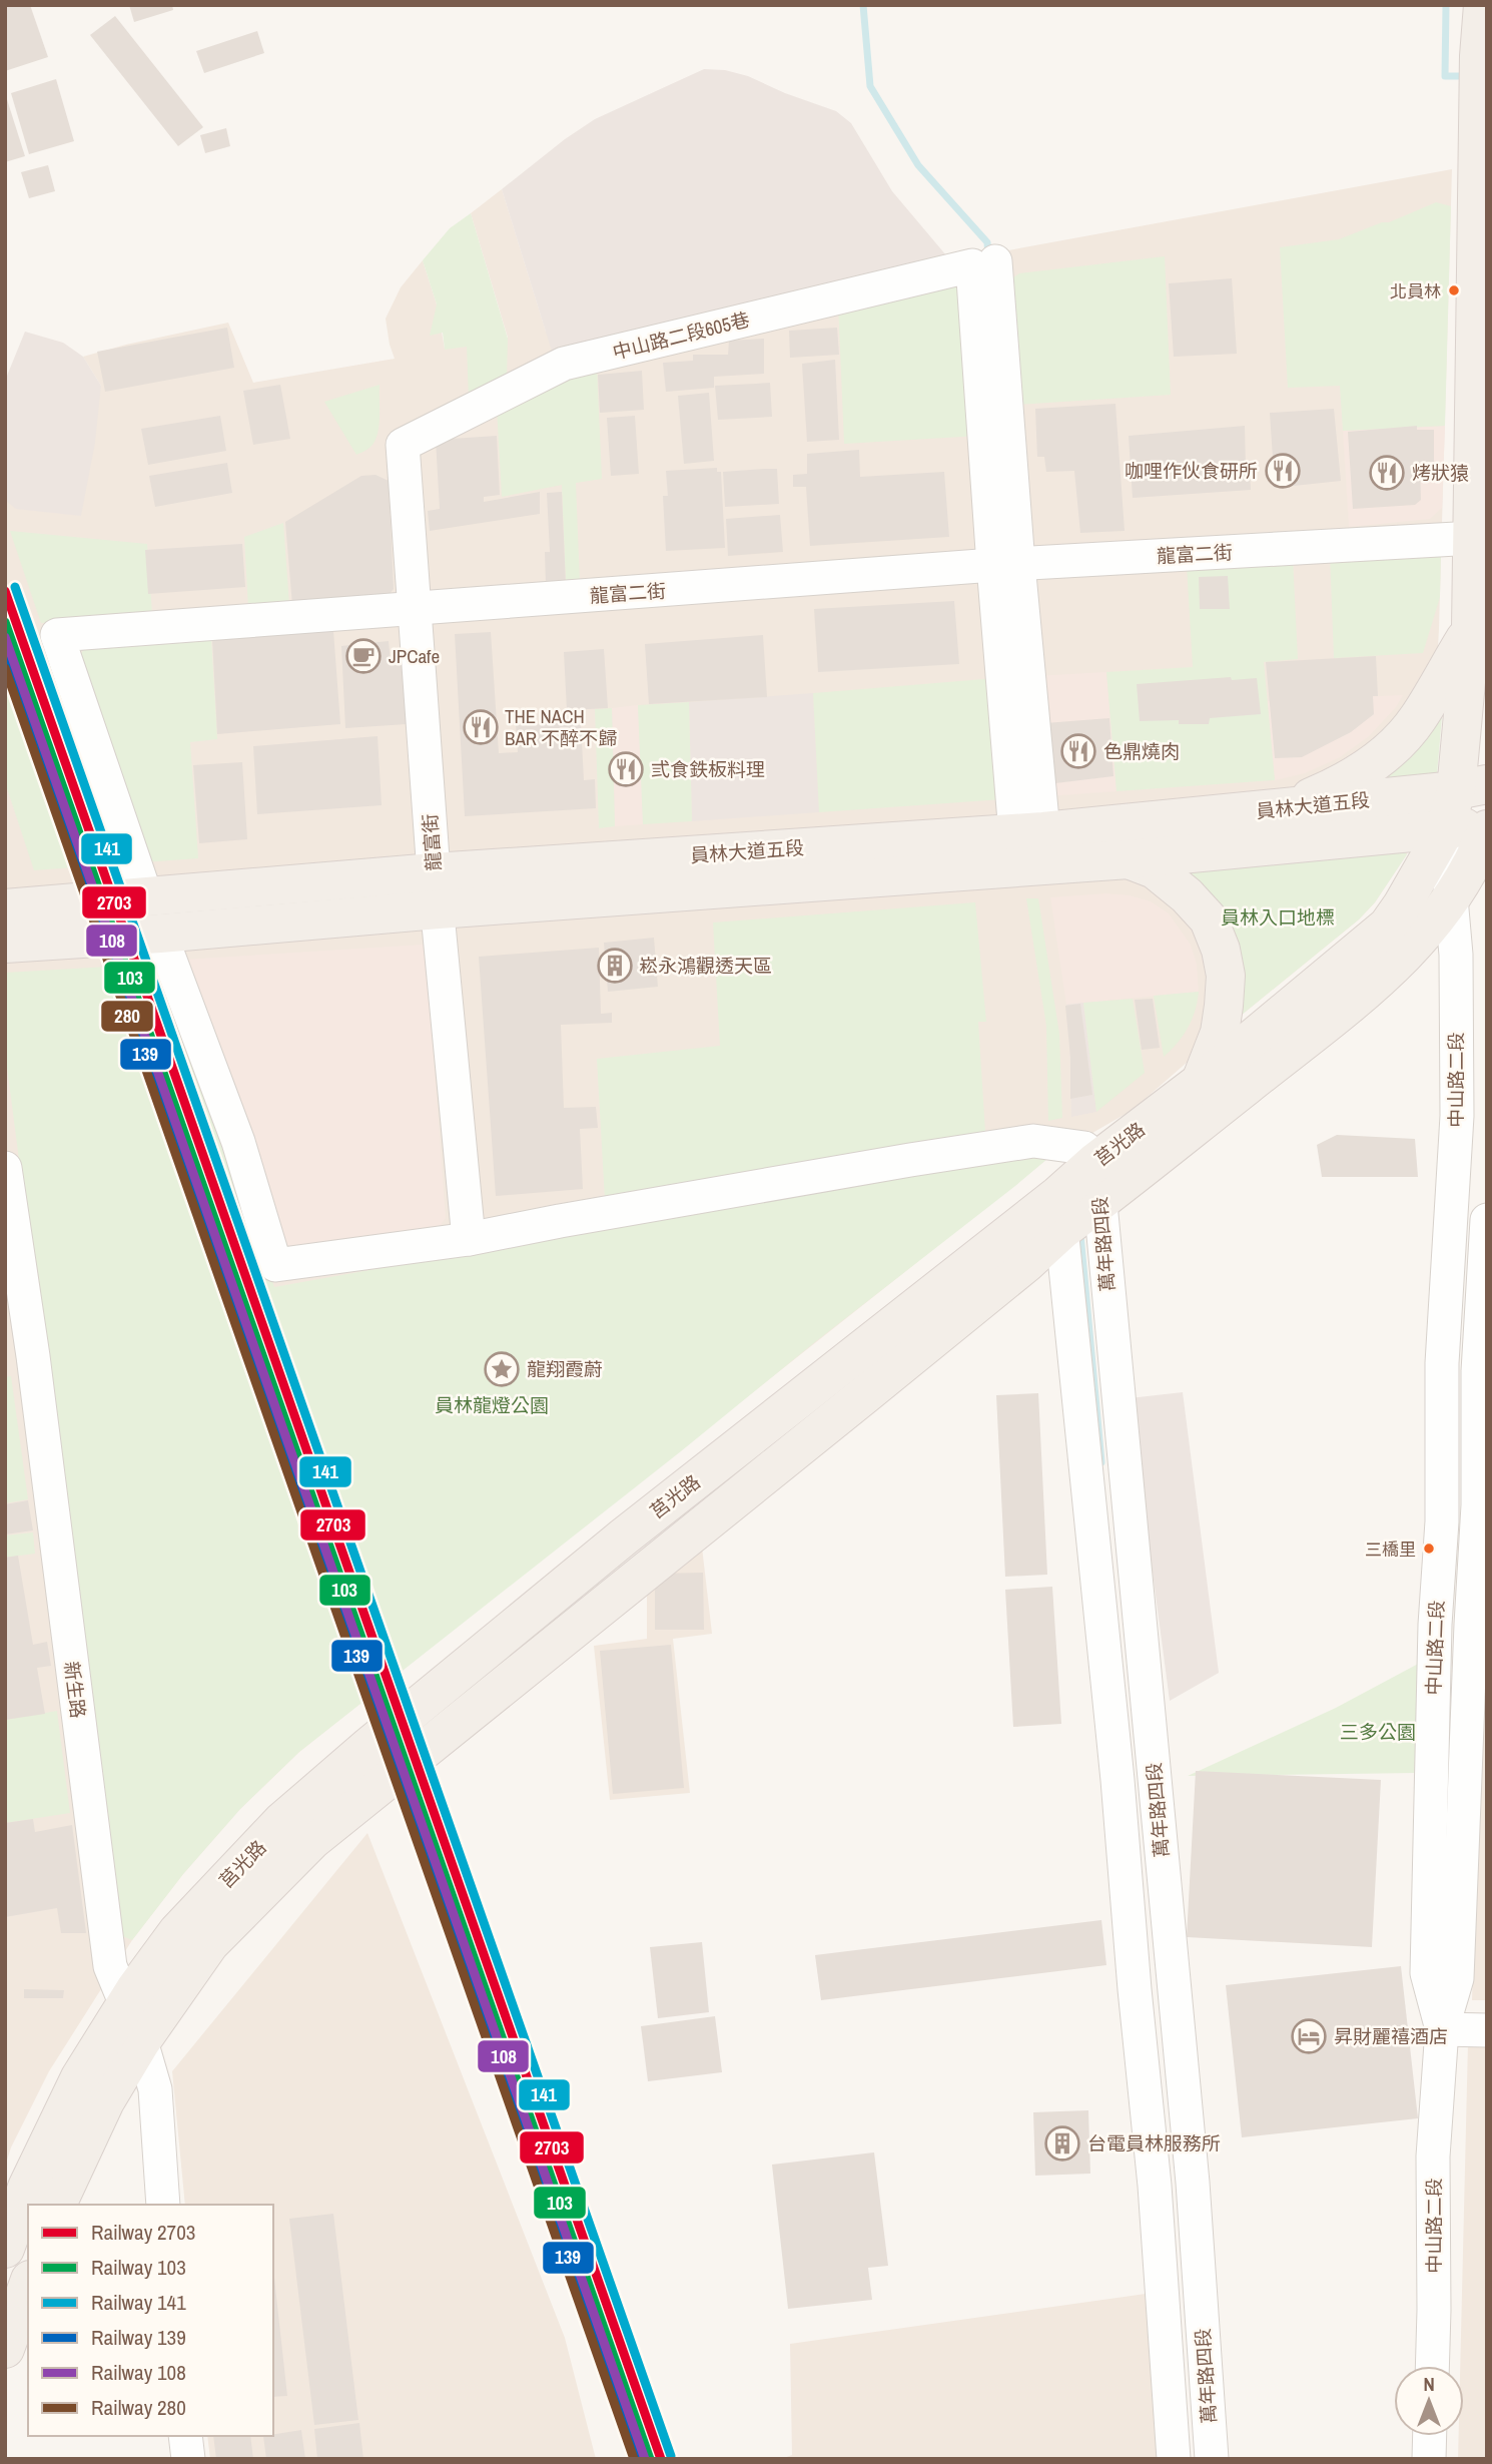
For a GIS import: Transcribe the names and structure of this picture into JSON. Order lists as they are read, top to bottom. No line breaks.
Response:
{"streets":{"main road":["員林大道五段","中山路二段","莒光路"],"street":["中山路二段605巷","龍富二街","龍富街","萬年路四段","新生路"]},"crossings":[["中山路二段605巷","龍富二街"],["中山路二段605巷","龍富街"],["龍富二街","員林大道五段"],["龍富二街","龍富街"],["龍富二街","中山路二段"],["員林大道五段","龍富街"],["員林大道五段","中山路二段"],["員林大道五段","莒光路"],["中山路二段","莒光路"],["莒光路","萬年路四段"],["莒光路","新生路"]],"parks":["員林入口地標","員林龍燈公園","三多公園"],"places":{"other":["北員林","三橋里"],"restaurant":["咖哩作伙食研所","烤狀猿","THE NACH BAR 不醉不歸","色鼎燒肉","弎食鉄板料理"],"cafe":["JPCafe"],"building":["崧永鴻觀透天區","台電員林服務所"],"place":["龍翔霞蔚"],"hotel":["昇財麗禧酒店"]},"lines":["rail line 141","rail line 2703","rail line 103","rail line 108","rail line 139","rail line 280"],"legend":["Railway 2703","Railway 103","Railway 141","Railway 139","Railway 108","Railway 280"],"north":"top"}
